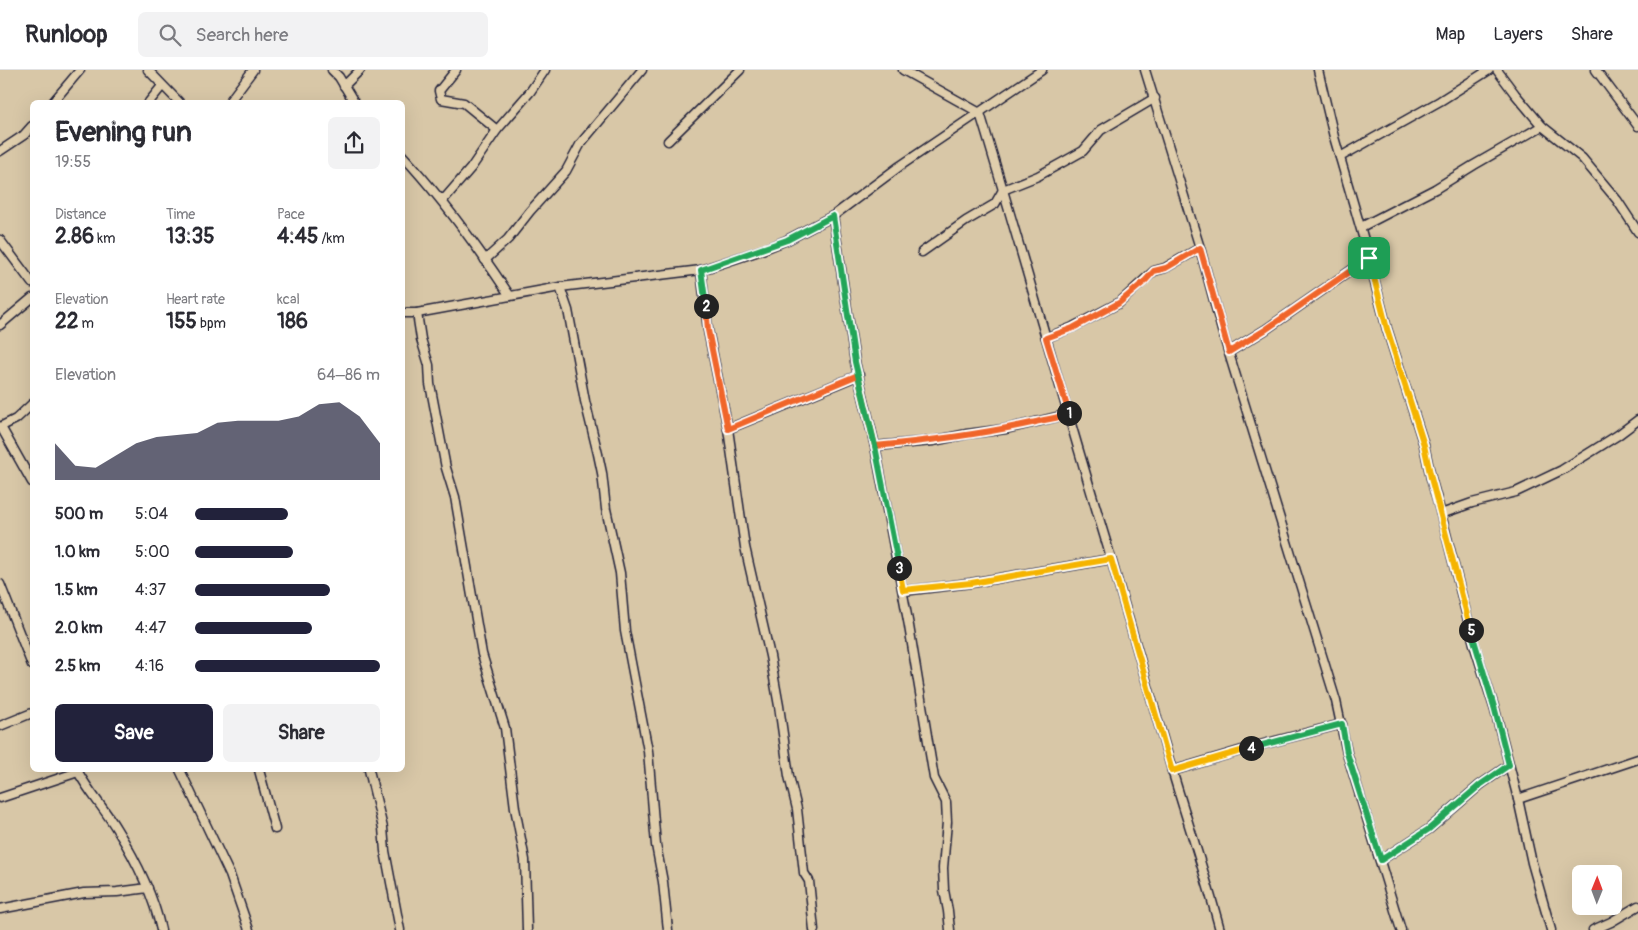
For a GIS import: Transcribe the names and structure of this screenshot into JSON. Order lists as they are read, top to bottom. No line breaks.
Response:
{"north":"top","page":{"header":"Runloop","search":"Search here","nav":["Map","Layers","Share"],"heading":["Evening run","19:55"],"stats":[["Distance","2.86 km"],["Time","13:35"],["Pace","4:45 /km"],["Elevation","22 m"],["Heart rate","155 bpm"],["kcal","186"]],"pins":["2","1","3","5","4"],"chart":["Elevation","64–86 m"],"list":[{"name":"500 m","note":"5:04"},{"name":"1.0 km","note":"5:00"},{"name":"1.5 km","note":"4:37"},{"name":"2.0 km","note":"4:47"},{"name":"2.5 km","note":"4:16"}],"buttons":["Save","Share"]}}
